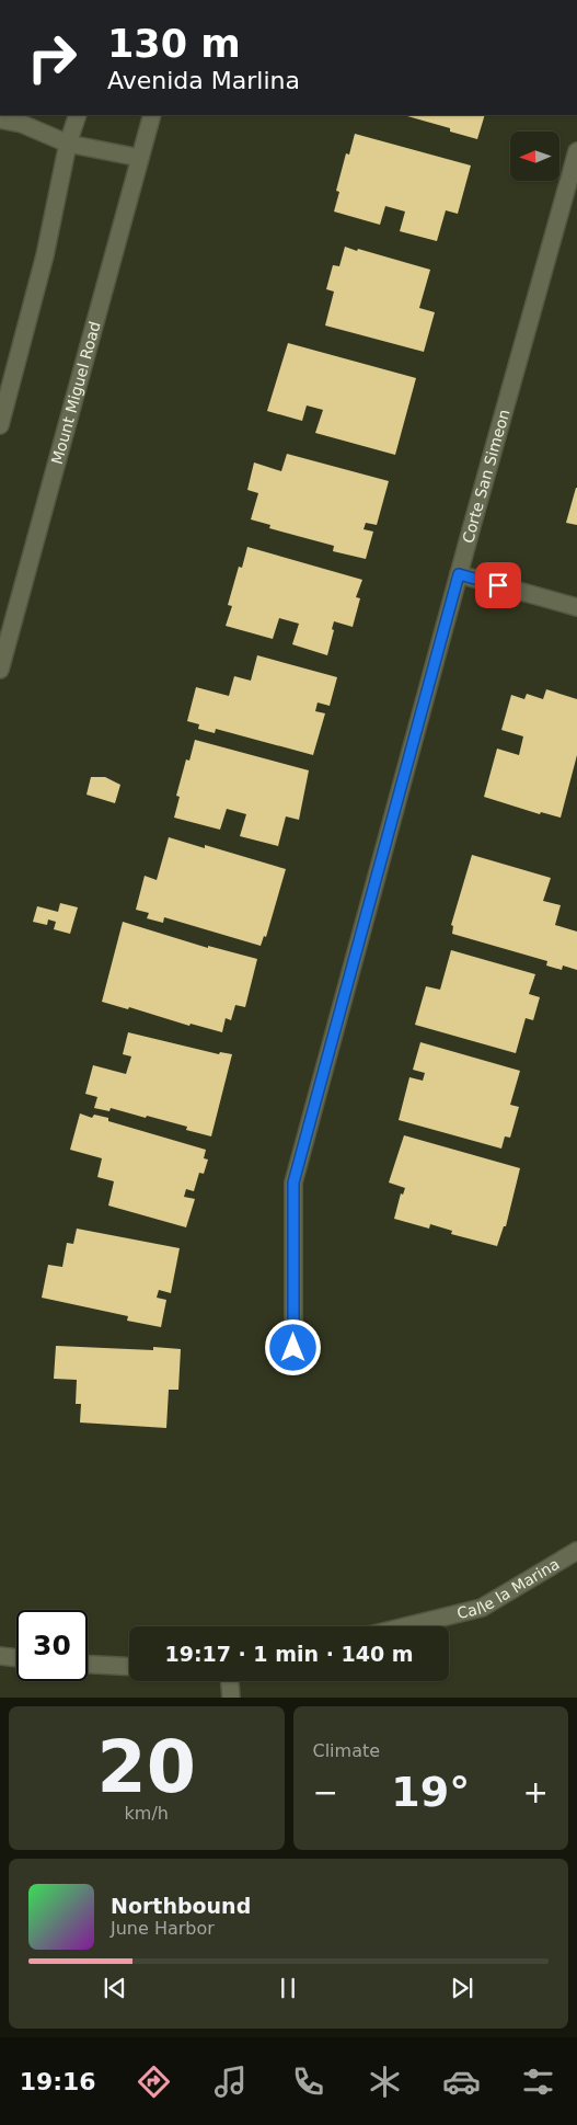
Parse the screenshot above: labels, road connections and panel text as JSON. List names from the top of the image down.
{
  "streets": {
    "street": ["Mount Miguel Road", "Corte San Simeon", "Calle la Marina"]
  },
  "north": "left",
  "page": {
    "turn": ["130 m", "Avenida Marlina"],
    "limit": "30",
    "trip": "19:17 · 1 min · 140 m",
    "tile": [
      ["20", "km/h"],
      "Climate"
    ],
    "heat": ["−", "19°", "+"],
    "song": ["Northbound", "June Harbor"],
    "tabs": "19:16"
  }
}
